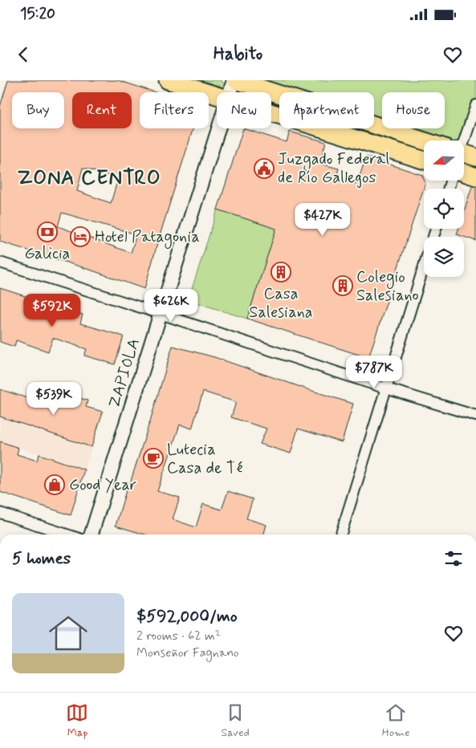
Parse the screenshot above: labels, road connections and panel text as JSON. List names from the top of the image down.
{
  "streets": {
    "street": ["ZAPIOLA"]
  },
  "districts": ["ZONA CENTRO"],
  "places": {
    "public building": ["Juzgado Federal de Río Gallegos"],
    "bank": ["Galicia"],
    "hotel": ["Hotel Patagonia"],
    "building": ["Casa Salesiana", "Colegio Salesiano"],
    "cafe": ["Lutecia Casa de Té"],
    "shop": ["Good Year"]
  },
  "north": "left",
  "page": {
    "status": "15:20",
    "header": "Habito",
    "chip": [
      "Buy",
      "Rent",
      "Filters",
      "New",
      "Apartment",
      "House"
    ],
    "price": [
      "$427K",
      "$626K",
      "$592K",
      "$787K",
      "$539K"
    ],
    "heading": "5 homes",
    "list": [
      {
        "name": "$592,000/mo",
        "note": "2 rooms · 62 m² · Monseñor Fagnano"
      }
    ],
    "tabs": ["Map", "Saved", "Home"]
  }
}
